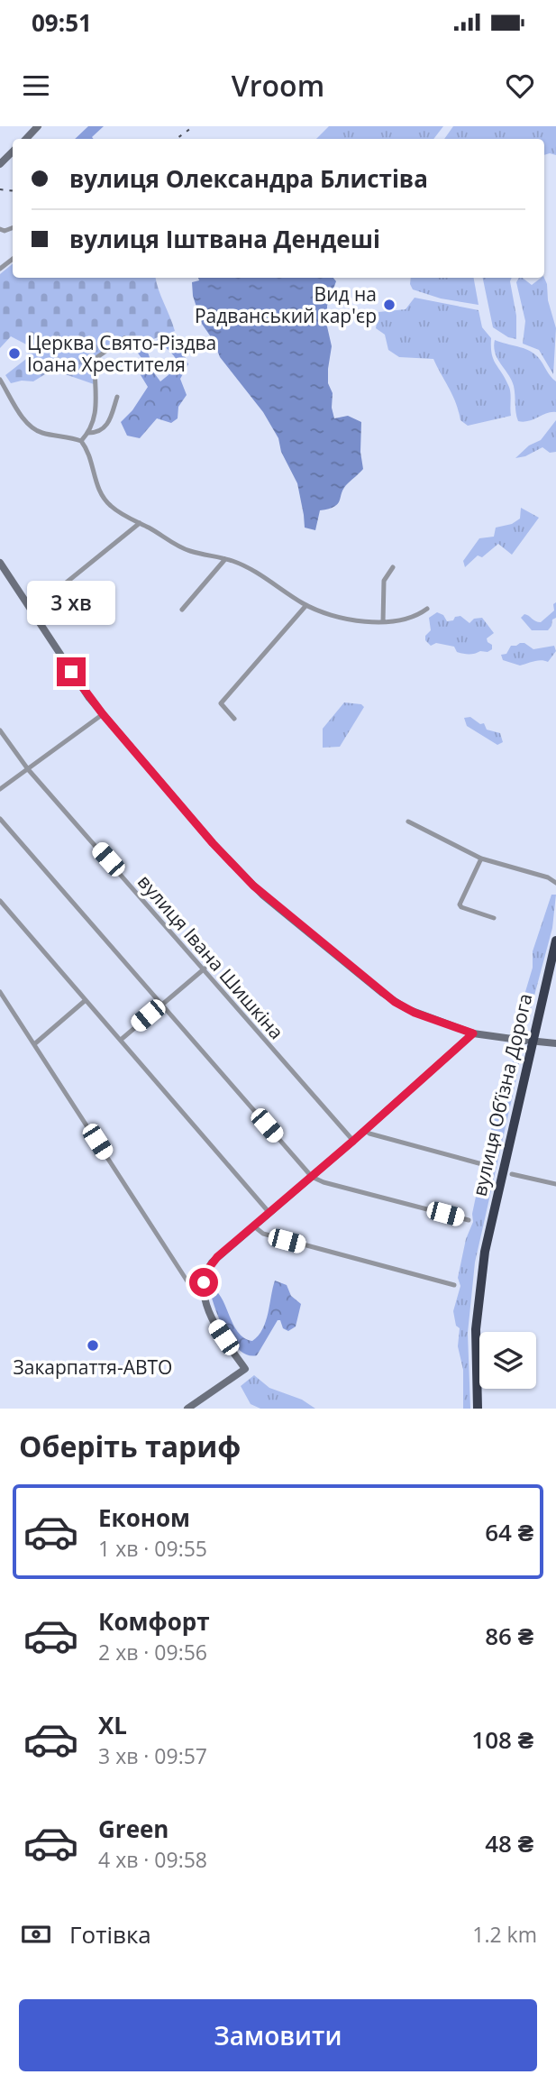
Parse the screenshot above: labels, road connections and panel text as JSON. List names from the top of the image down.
{
  "streets": {
    "highway": ["вулиця Обʼїзна Дорога"],
    "street": ["вулиця Івана Шишкіна"]
  },
  "places": ["Вид на Радванський кар'єр", "Церква Свято-Різдва Іоана Хрестителя", "Закарпаття-АВТО"],
  "page": {
    "status": "09:51",
    "header": "Vroom",
    "banner": ["вулиця Олександра Блистіва", "вулиця Іштвана Дендеші"],
    "bubble": "3 хв",
    "heading": "Оберіть тариф",
    "list": [
      {
        "name": "Економ",
        "note": "1 хв · 09:55",
        "value": "64 ₴"
      },
      {
        "name": "Комфорт",
        "note": "2 хв · 09:56",
        "value": "86 ₴"
      },
      {
        "name": "XL",
        "note": "3 хв · 09:57",
        "value": "108 ₴"
      },
      {
        "name": "Green",
        "note": "4 хв · 09:58",
        "value": "48 ₴"
      }
    ],
    "pay": ["Готівка", "1.2 km"],
    "buttons": "Замовити"
  }
}
